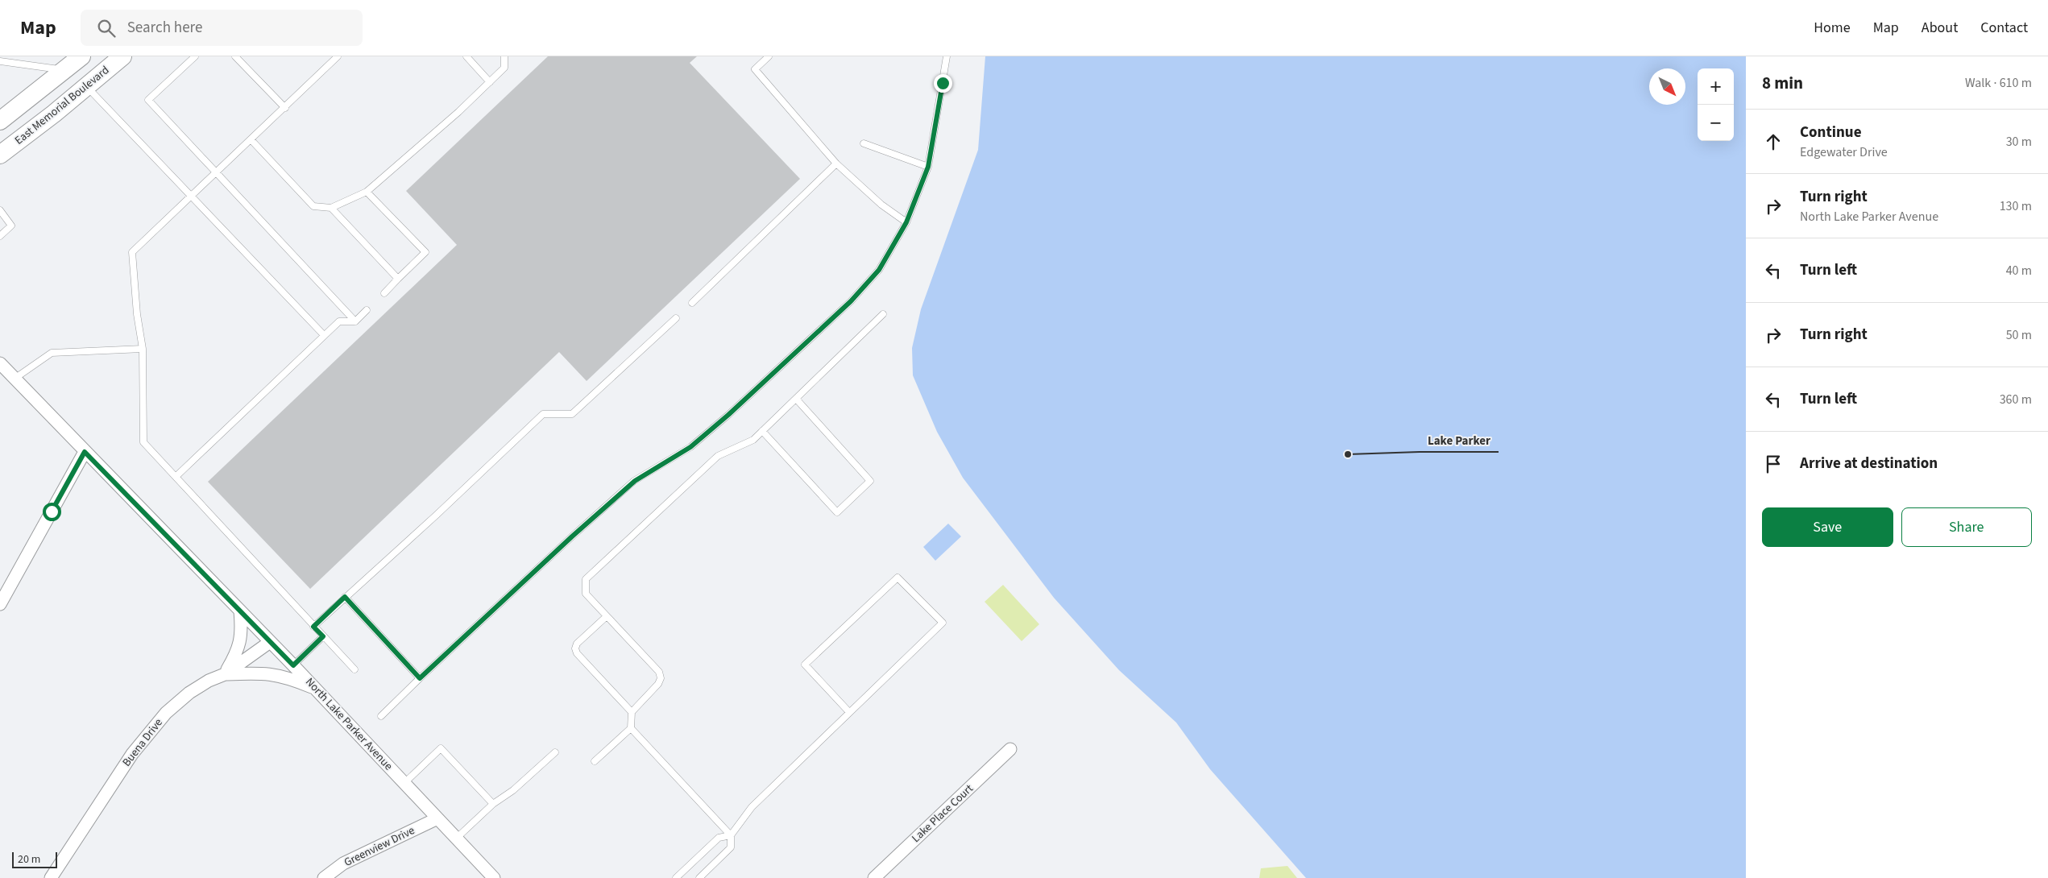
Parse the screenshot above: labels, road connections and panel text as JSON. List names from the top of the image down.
{
  "streets": {
    "main road": ["East Memorial Boulevard"],
    "street": [
      "North Lake Parker Avenue",
      "Buena Drive",
      "Lake Place Court",
      "Greenview Drive"
    ]
  },
  "crossings": [
    ["North Lake Parker Avenue", "Buena Drive"],
    ["North Lake Parker Avenue", "Greenview Drive"]
  ],
  "places": ["Lake Parker"],
  "scale_bar": "20 m",
  "north": "bottom right",
  "page": {
    "header": "Map",
    "search": "Search here",
    "nav": [
      "Home",
      "Map",
      "About",
      "Contact"
    ],
    "heading": ["8 min", "Walk · 610 m"],
    "map_buttons": ["+", "−"],
    "list": [
      ["Continue", "Edgewater Drive", "30 m"],
      ["Turn right", "North Lake Parker Avenue", "130 m"],
      ["Turn left", "40 m"],
      ["Turn right", "50 m"],
      ["Turn left", "360 m"],
      "Arrive at destination"
    ],
    "buttons": ["Save", "Share"],
    "scale": "20 m"
  }
}
